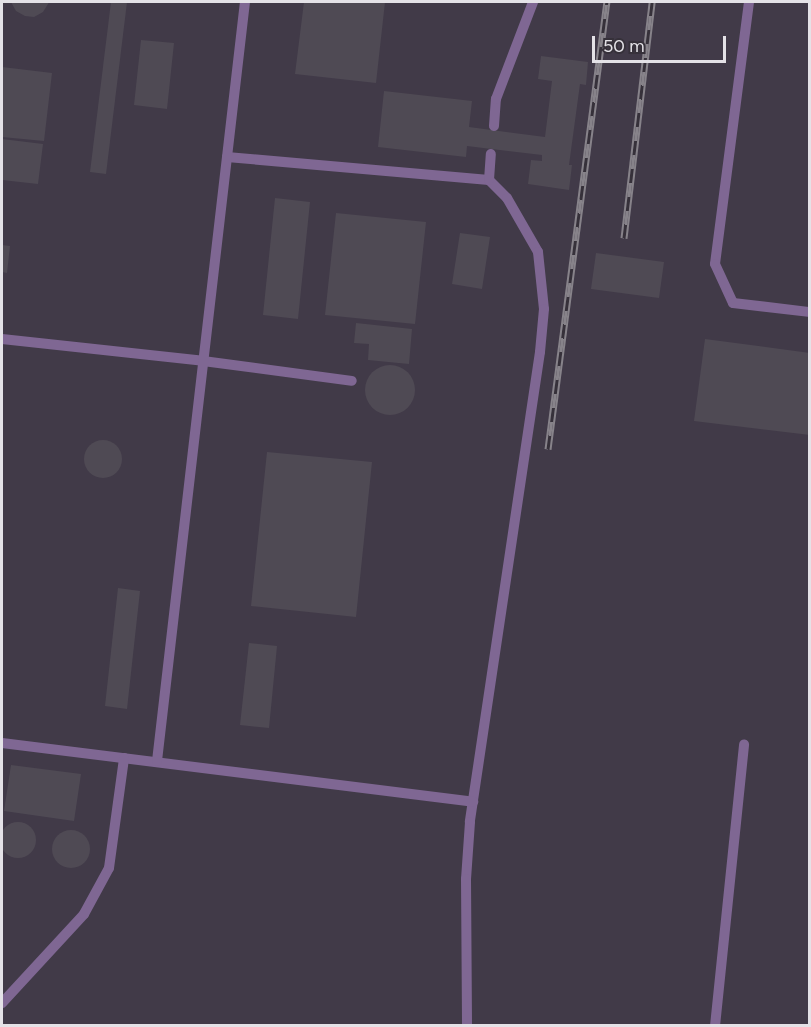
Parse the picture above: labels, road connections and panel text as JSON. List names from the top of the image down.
{
  "scale_bar": "50 m"
}
